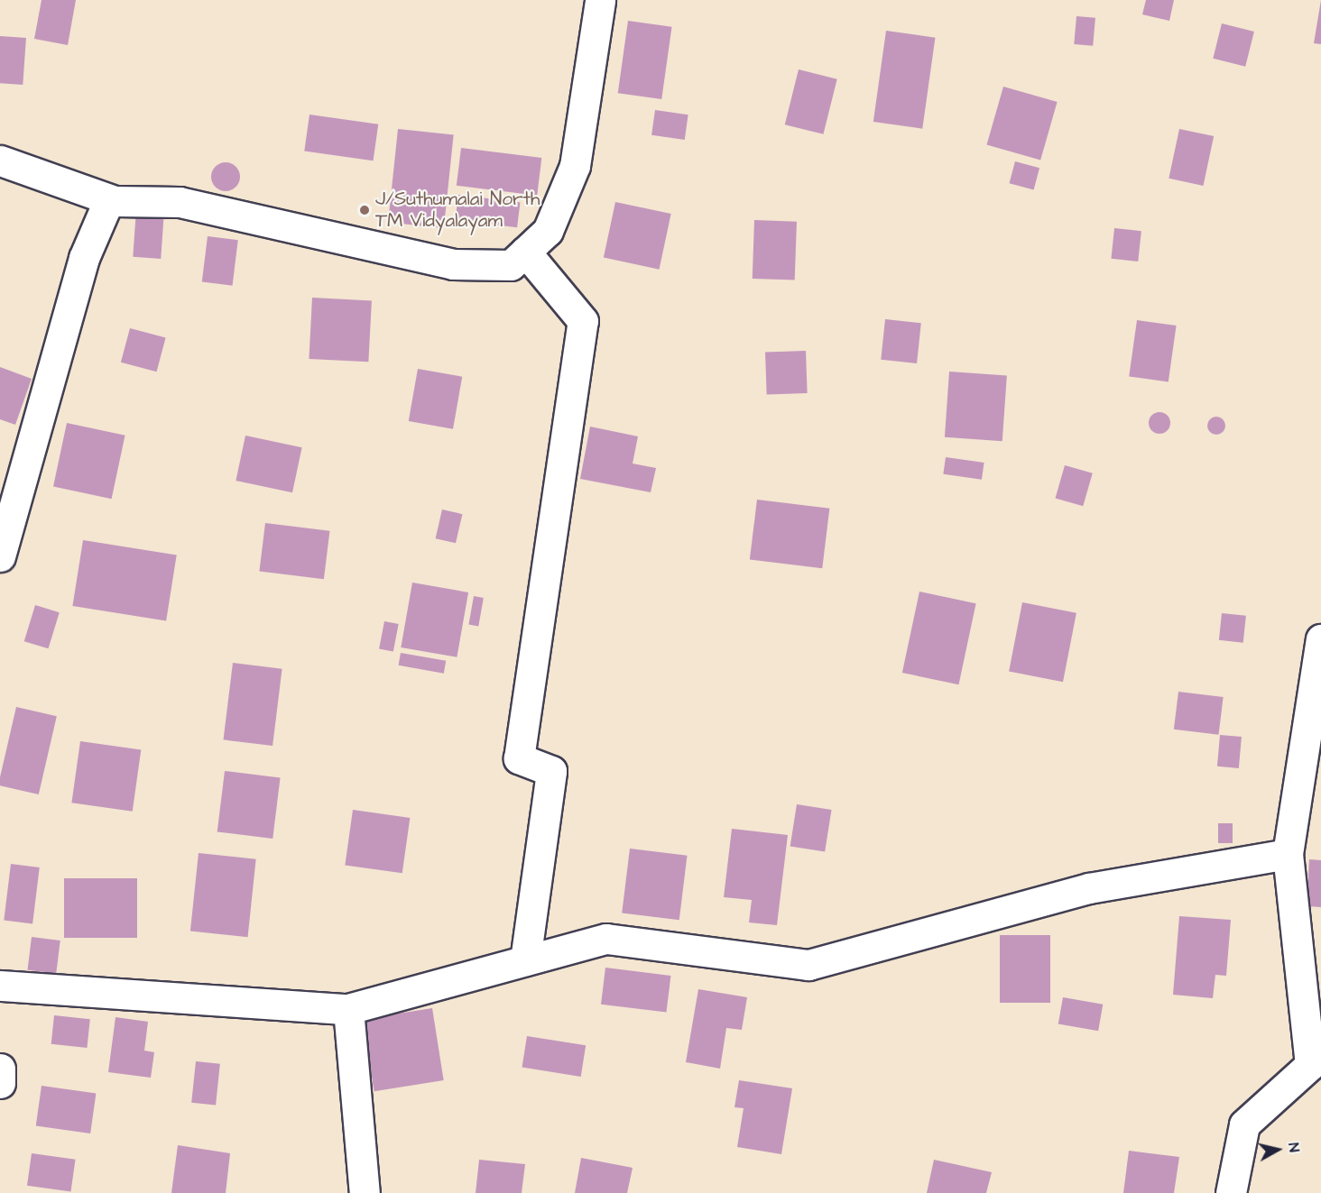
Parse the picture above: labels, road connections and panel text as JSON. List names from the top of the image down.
{
  "places": ["J/Suthumalai North TM Vidyalayam"],
  "north": "right"
}
